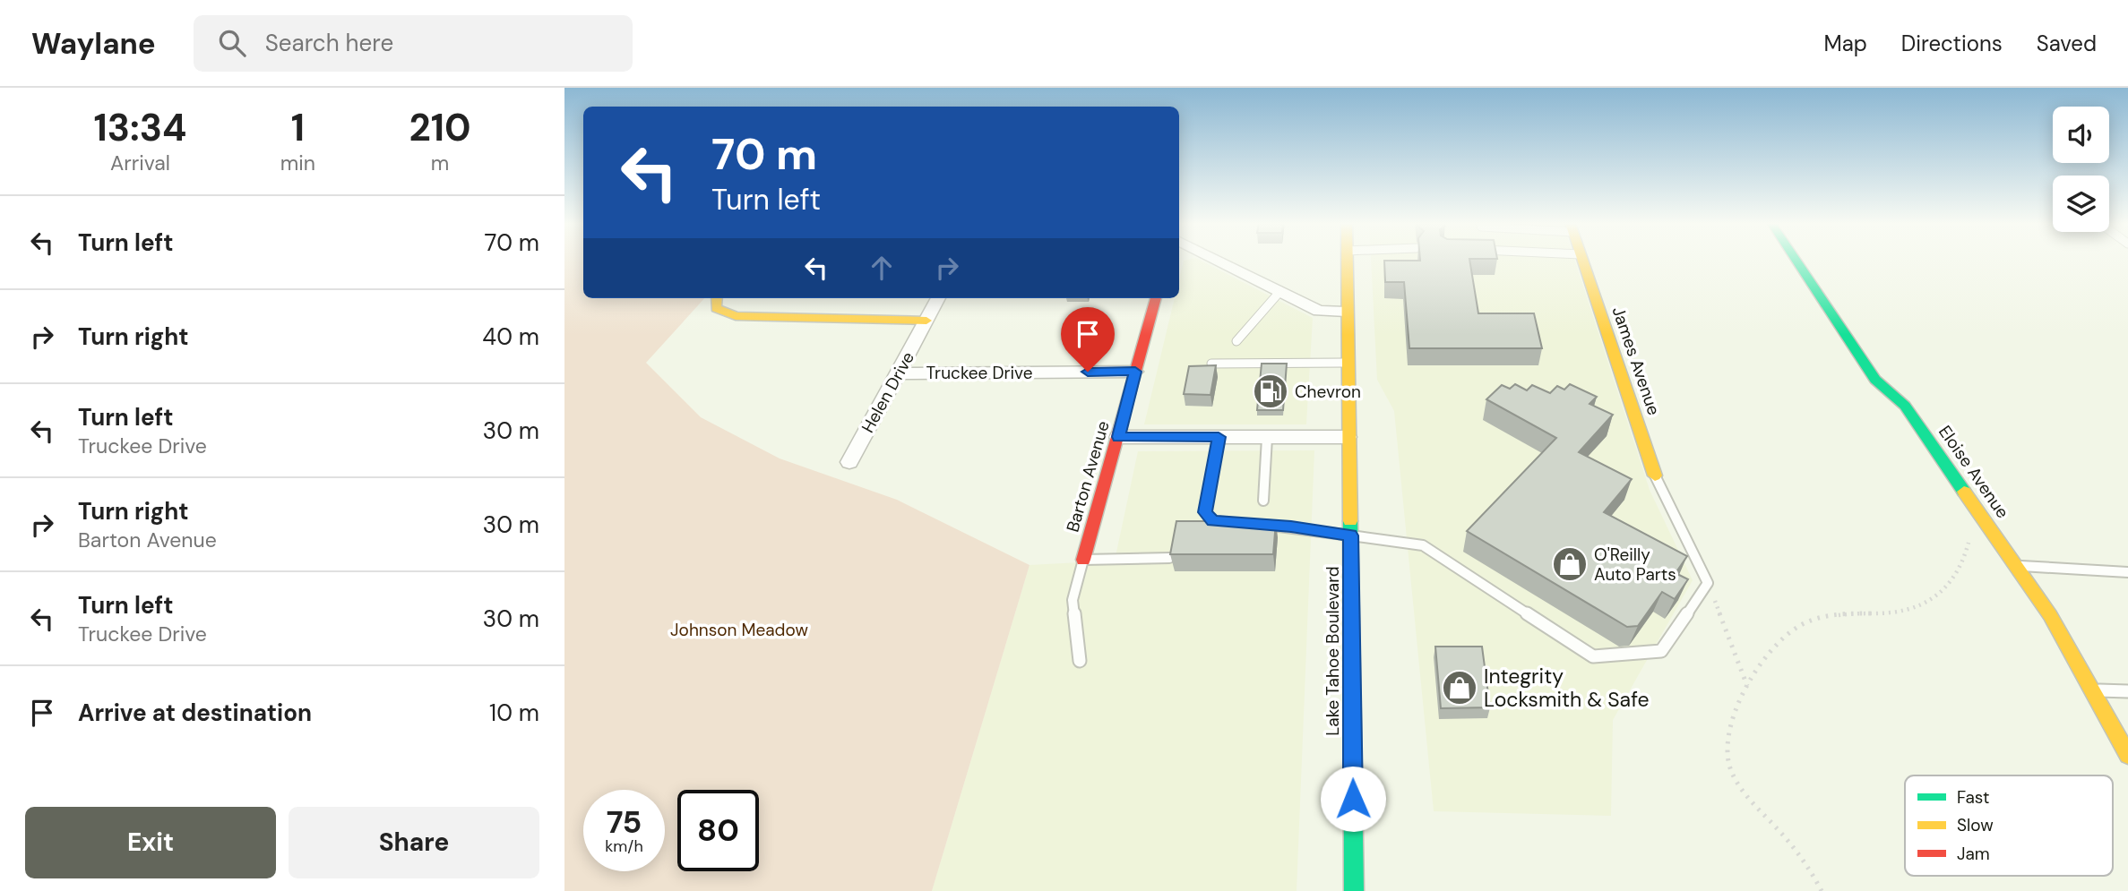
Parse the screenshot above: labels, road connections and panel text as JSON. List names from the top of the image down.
{
  "streets": {
    "main road": [
      "James Avenue",
      "Eloise Avenue",
      "Barton Avenue",
      "Lake Tahoe Boulevard"
    ],
    "street": ["Truckee Drive", "Helen Drive"]
  },
  "crossings": [
    ["Truckee Drive", "Helen Drive"],
    ["Truckee Drive", "Barton Avenue"]
  ],
  "parks": ["Johnson Meadow"],
  "places": {
    "fuel station": ["Chevron"],
    "shop": ["O'Reilly Auto Parts", "Integrity Locksmith & Safe"]
  },
  "legend": ["Fast", "Slow", "Jam"],
  "page": {
    "header": "Waylane",
    "search": "Search here",
    "nav": ["Map", "Directions", "Saved"],
    "eta": [
      "13:34",
      "Arrival",
      "1",
      "min",
      "210",
      "m"
    ],
    "turn": ["70 m", "Turn left"],
    "list": [
      {
        "name": "Turn left",
        "value": "70 m"
      },
      {
        "name": "Turn right",
        "value": "40 m"
      },
      {
        "name": "Turn left",
        "note": "Truckee Drive",
        "value": "30 m"
      },
      {
        "name": "Turn right",
        "note": "Barton Avenue",
        "value": "30 m"
      },
      {
        "name": "Turn left",
        "note": "Truckee Drive",
        "value": "30 m"
      },
      {
        "name": "Arrive at destination",
        "value": "10 m"
      }
    ],
    "speed": "75 km/h",
    "limit": "80",
    "buttons": ["Exit", "Share"]
  }
}
